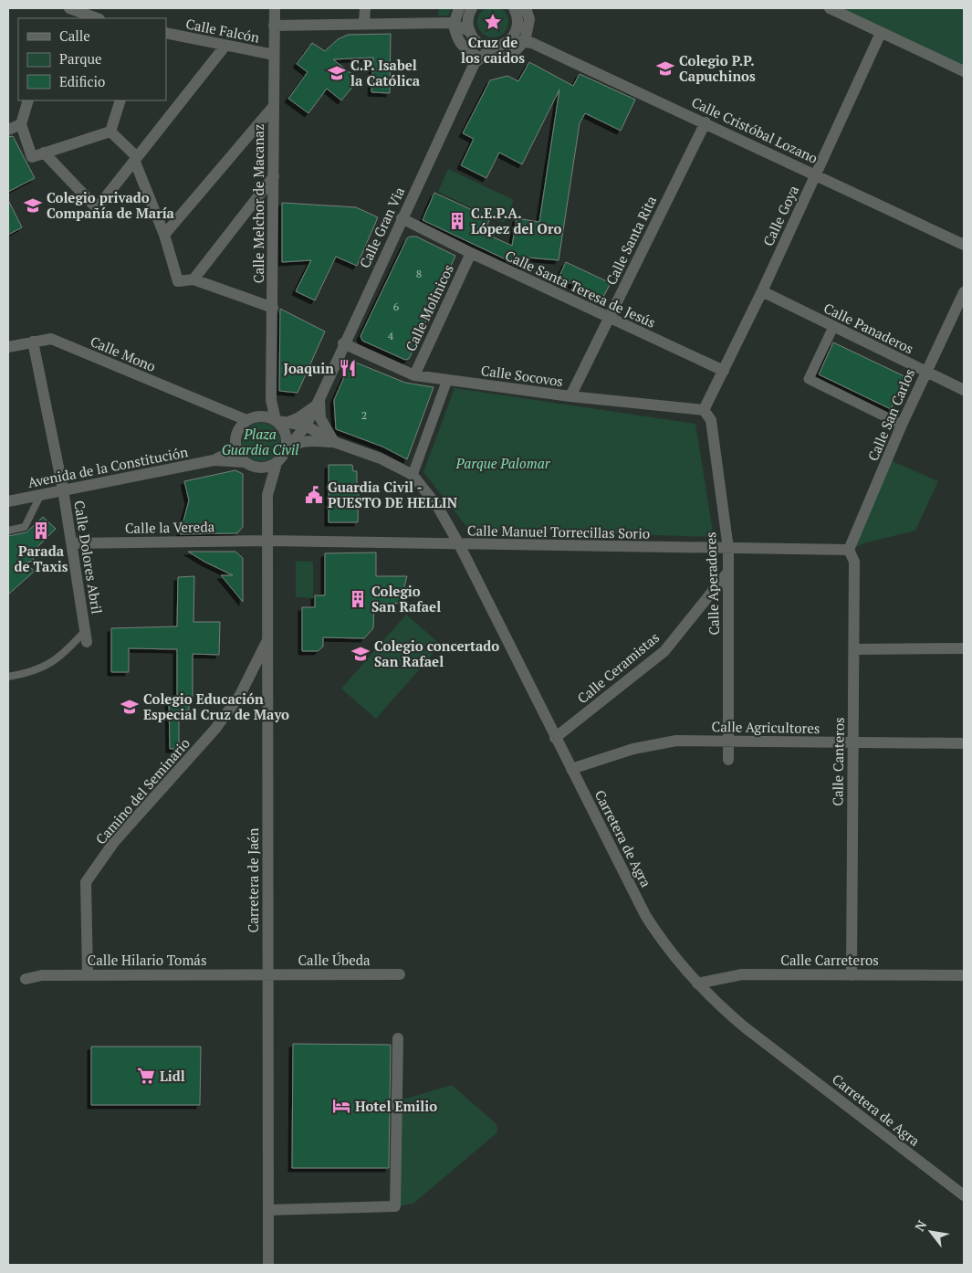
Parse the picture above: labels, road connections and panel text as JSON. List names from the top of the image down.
{
  "streets": {
    "street": [
      "Calle Falcón",
      "Calle Cristóbal Lozano",
      "Calle Melchor de Macanaz",
      "Calle Goya",
      "Calle Gran Via",
      "Calle Santa Rita",
      "Calle Santa Teresa de Jesús",
      "Calle Molinicos",
      "Calle Panaderos",
      "Calle Mono",
      "Calle Socovos",
      "Calle San Carlos",
      "Avenida de la Constitución",
      "Calle la Vereda",
      "Calle Manuel Torrecillas Sorio",
      "Calle Dolores Abril",
      "Calle Aperadores",
      "Calle Ceramistas",
      "Calle Agricultores",
      "Calle Canteros",
      "Camino del Seminario",
      "Carretera de Agra",
      "Carretera de Jaén",
      "Calle Hilario Tomás",
      "Calle Úbeda",
      "Calle Carreteros"
    ]
  },
  "crossings": [
    ["Calle Falcón", "Calle Melchor de Macanaz"],
    ["Calle Cristóbal Lozano", "Calle Goya"],
    ["Calle Cristóbal Lozano", "Calle Santa Rita"],
    ["Calle Melchor de Macanaz", "Calle Gran Via"],
    ["Calle Melchor de Macanaz", "Calle Mono"],
    ["Calle Melchor de Macanaz", "Avenida de la Constitución"],
    ["Calle Melchor de Macanaz", "Carretera de Agra"],
    ["Calle Melchor de Macanaz", "Carretera de Jaén"],
    ["Calle Goya", "Calle Santa Teresa de Jesús"],
    ["Calle Goya", "Calle Panaderos"],
    ["Calle Goya", "Calle Socovos"],
    ["Calle Goya", "Calle Aperadores"],
    ["Calle Gran Via", "Calle Santa Teresa de Jesús"],
    ["Calle Gran Via", "Calle Mono"],
    ["Calle Gran Via", "Calle Socovos"],
    ["Calle Gran Via", "Avenida de la Constitución"],
    ["Calle Gran Via", "Carretera de Agra"],
    ["Calle Gran Via", "Carretera de Jaén"],
    ["Calle Santa Rita", "Calle Santa Teresa de Jesús"],
    ["Calle Santa Rita", "Calle Socovos"],
    ["Calle Santa Teresa de Jesús", "Calle Molinicos"],
    ["Calle Molinicos", "Calle Socovos"],
    ["Calle Panaderos", "Calle San Carlos"],
    ["Calle Mono", "Avenida de la Constitución"],
    ["Calle Mono", "Calle Dolores Abril"],
    ["Calle Mono", "Carretera de Agra"],
    ["Calle Mono", "Carretera de Jaén"],
    ["Calle Socovos", "Calle Aperadores"],
    ["Calle San Carlos", "Calle Manuel Torrecillas Sorio"],
    ["Calle San Carlos", "Calle Canteros"],
    ["Avenida de la Constitución", "Calle Dolores Abril"],
    ["Avenida de la Constitución", "Carretera de Agra"],
    ["Avenida de la Constitución", "Carretera de Jaén"],
    ["Calle la Vereda", "Calle Manuel Torrecillas Sorio"],
    ["Calle la Vereda", "Calle Dolores Abril"],
    ["Calle la Vereda", "Carretera de Jaén"],
    ["Calle Manuel Torrecillas Sorio", "Calle Aperadores"],
    ["Calle Manuel Torrecillas Sorio", "Calle Canteros"],
    ["Calle Manuel Torrecillas Sorio", "Carretera de Agra"],
    ["Calle Manuel Torrecillas Sorio", "Carretera de Jaén"],
    ["Calle Aperadores", "Calle Ceramistas"],
    ["Calle Aperadores", "Calle Agricultores"],
    ["Calle Ceramistas", "Carretera de Agra"],
    ["Calle Agricultores", "Calle Canteros"],
    ["Calle Agricultores", "Carretera de Agra"],
    ["Calle Canteros", "Calle Carreteros"],
    ["Camino del Seminario", "Carretera de Jaén"],
    ["Camino del Seminario", "Calle Hilario Tomás"],
    ["Carretera de Agra", "Carretera de Jaén"],
    ["Carretera de Agra", "Calle Carreteros"],
    ["Carretera de Jaén", "Calle Hilario Tomás"],
    ["Carretera de Jaén", "Calle Úbeda"],
    ["Calle Hilario Tomás", "Calle Úbeda"]
  ],
  "parks": ["Plaza Guardia Civil", "Parque Palomar"],
  "places": {
    "place": ["Cruz de los caidos"],
    "school or university": [
      "Colegio P.P. Capuchinos",
      "C.P. Isabel la Católica",
      "Colegio privado Compañía de María",
      "Colegio concertado San Rafael",
      "Colegio Educación Especial Cruz de Mayo"
    ],
    "building": ["C.E.P.A. López del Oro", "Parada de Taxis", "Colegio San Rafael"],
    "restaurant": ["Joaquin"],
    "public building": ["Guardia Civil - PUESTO DE HELLIN"],
    "supermarket": ["Lidl"],
    "hotel": ["Hotel Emilio"]
  },
  "house_numbers": [
    "8",
    "6",
    "4",
    "2"
  ],
  "legend": ["Calle", "Parque", "Edificio"],
  "north": "top left"
}
